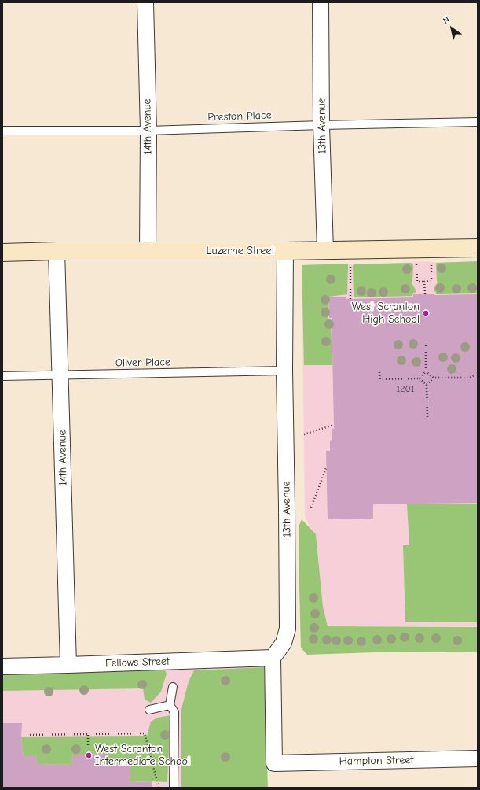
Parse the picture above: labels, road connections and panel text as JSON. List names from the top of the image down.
{
  "streets": {
    "street": [
      "13th Avenue",
      "14th Avenue",
      "Luzerne Street",
      "Fellows Street",
      "Hampton Street"
    ],
    "lane": ["Preston Place", "Oliver Place"]
  },
  "crossings": [
    ["Preston Place", "13th Avenue"],
    ["Preston Place", "14th Avenue"],
    ["13th Avenue", "Luzerne Street"],
    ["13th Avenue", "Oliver Place"],
    ["13th Avenue", "Fellows Street"],
    ["13th Avenue", "Hampton Street"],
    ["14th Avenue", "Luzerne Street"],
    ["14th Avenue", "Oliver Place"],
    ["14th Avenue", "Fellows Street"],
    ["Fellows Street", "Hampton Street"]
  ],
  "places": ["West Scranton High School", "West Scranton Intermediate School"],
  "house_numbers": ["1201"],
  "north": "top left"
}
